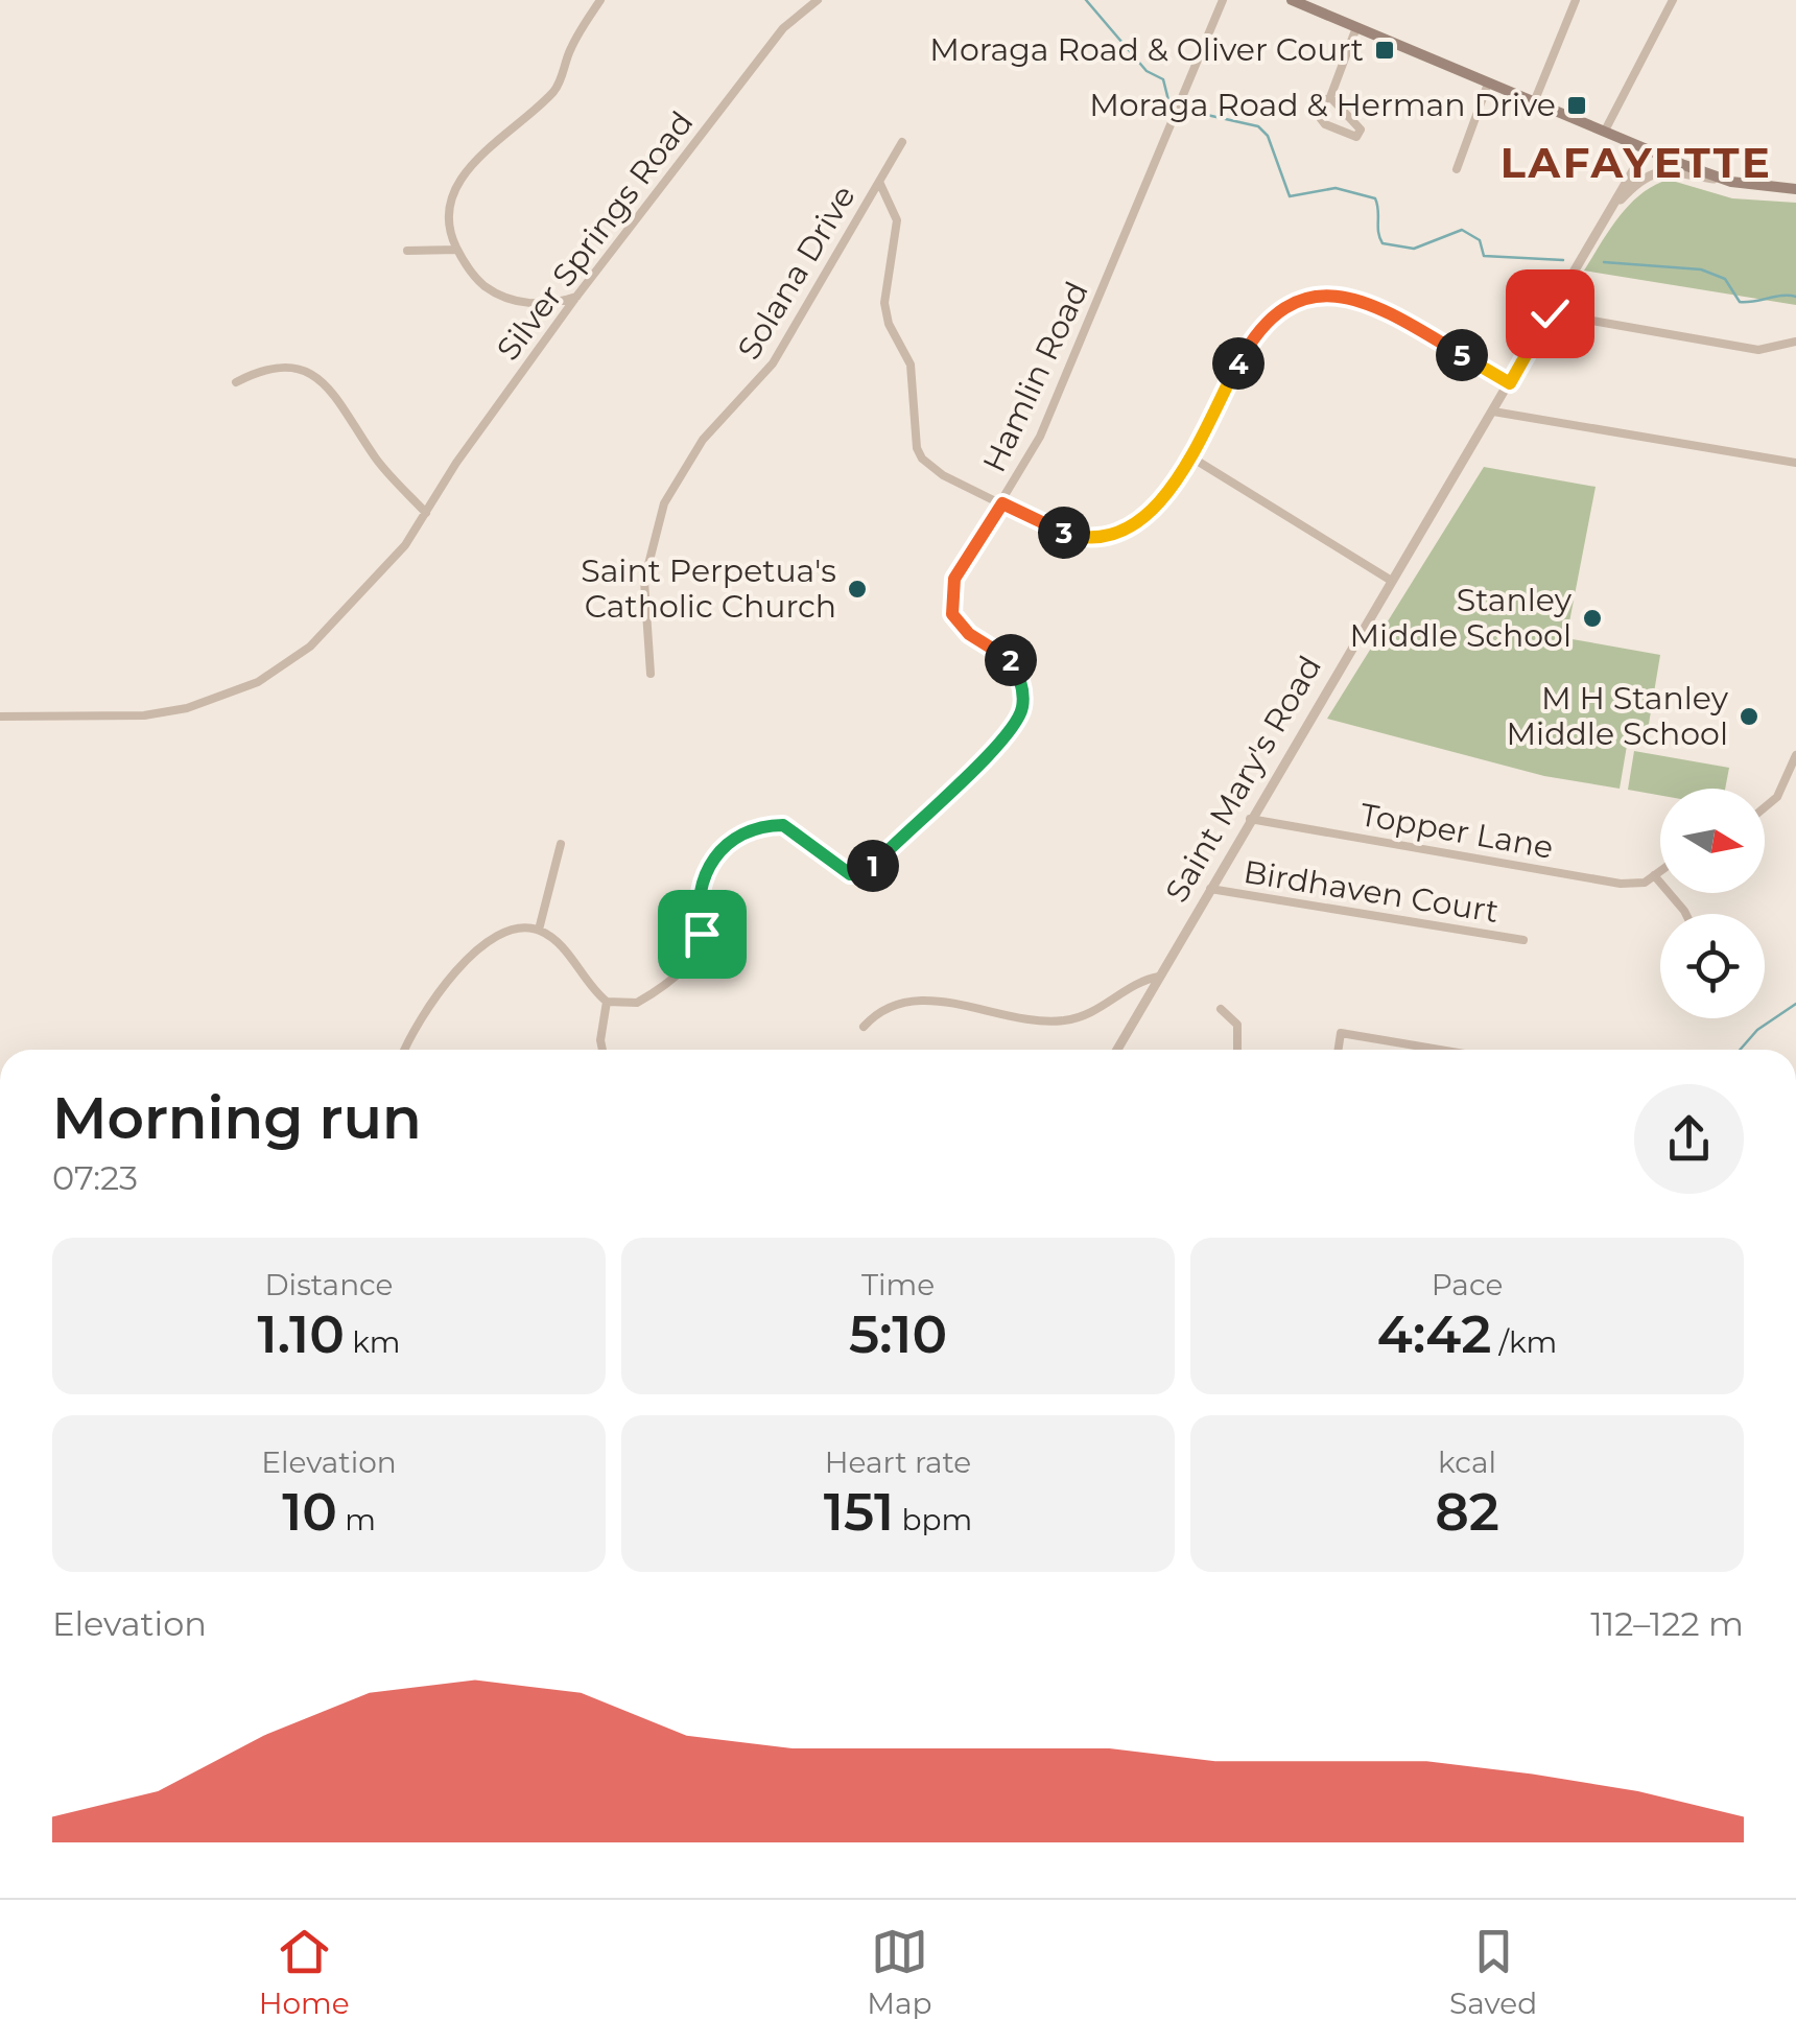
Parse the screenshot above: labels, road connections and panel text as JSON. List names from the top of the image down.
{
  "streets": {
    "street": [
      "Silver Springs Road",
      "Solana Drive",
      "Hamlin Road",
      "Saint Mary's Road",
      "Topper Lane",
      "Birdhaven Court"
    ]
  },
  "crossings": [
    ["Solana Drive", "Hamlin Road"],
    ["Solana Drive", "Saint Mary's Road"],
    ["Saint Mary's Road", "Topper Lane"],
    ["Saint Mary's Road", "Birdhaven Court"]
  ],
  "districts": ["LAFAYETTE"],
  "places": {
    "transit": ["Moraga Road & Oliver Court", "Moraga Road & Herman Drive"],
    "other": ["Saint Perpetua's Catholic Church", "Stanley Middle School", "M H Stanley Middle School"]
  },
  "north": "right",
  "page": {
    "pins": [
      "5",
      "4",
      "3",
      "2",
      "1"
    ],
    "heading": ["Morning run", "07:23"],
    "stats": [
      ["Distance", "1.10 km"],
      ["Time", "5:10"],
      ["Pace", "4:42 /km"],
      ["Elevation", "10 m"],
      ["Heart rate", "151 bpm"],
      ["kcal", "82"]
    ],
    "chart": ["Elevation", "112–122 m"],
    "tabs": ["Home", "Map", "Saved"]
  }
}
